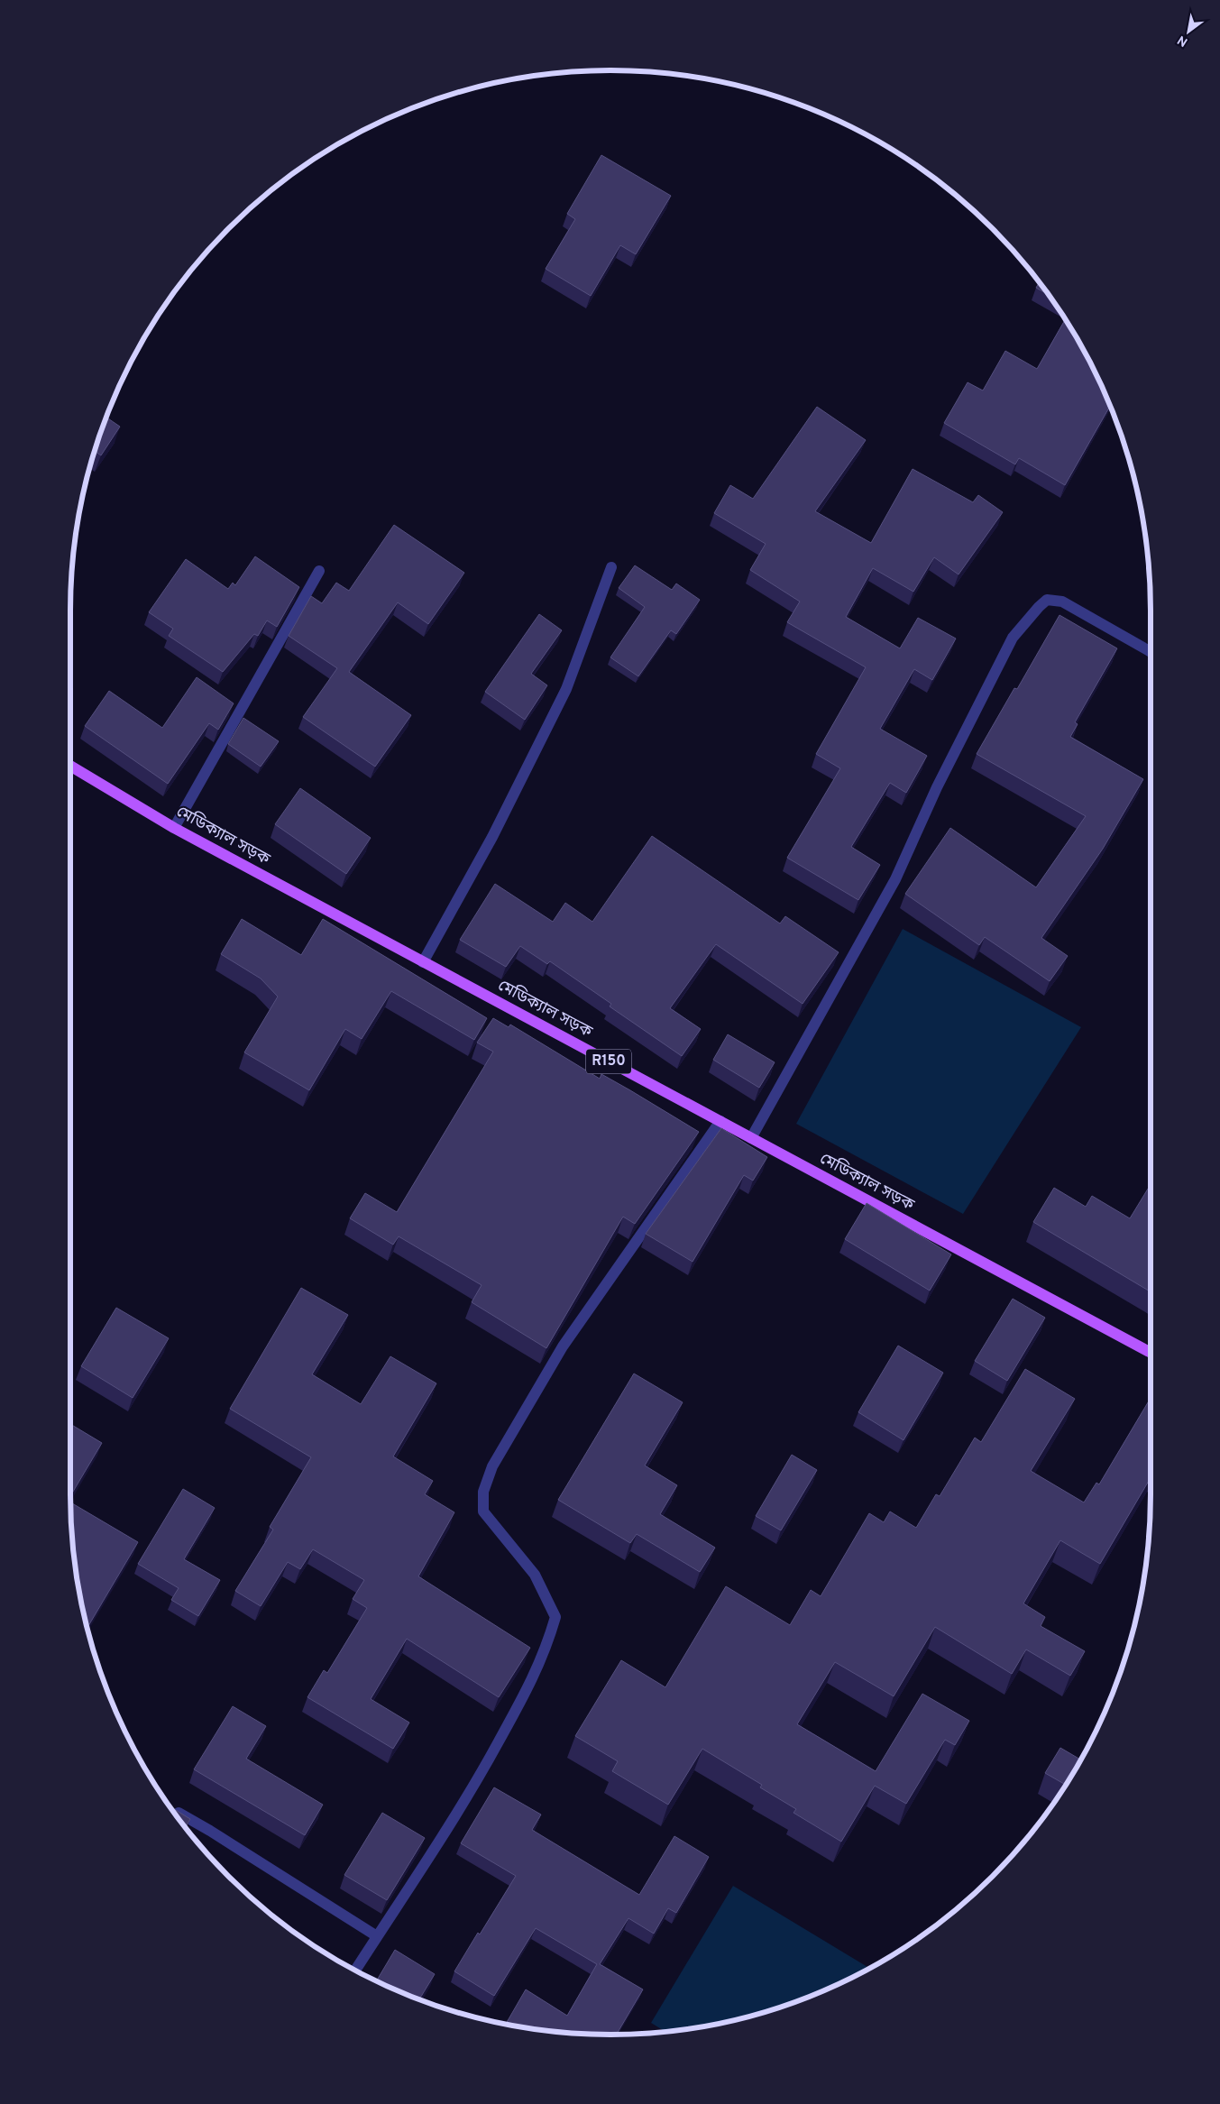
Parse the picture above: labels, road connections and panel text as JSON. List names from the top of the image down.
{
  "streets": {
    "main road": ["মেডিক্যাল সড়ক", "R150"]
  },
  "north": "bottom left"
}
